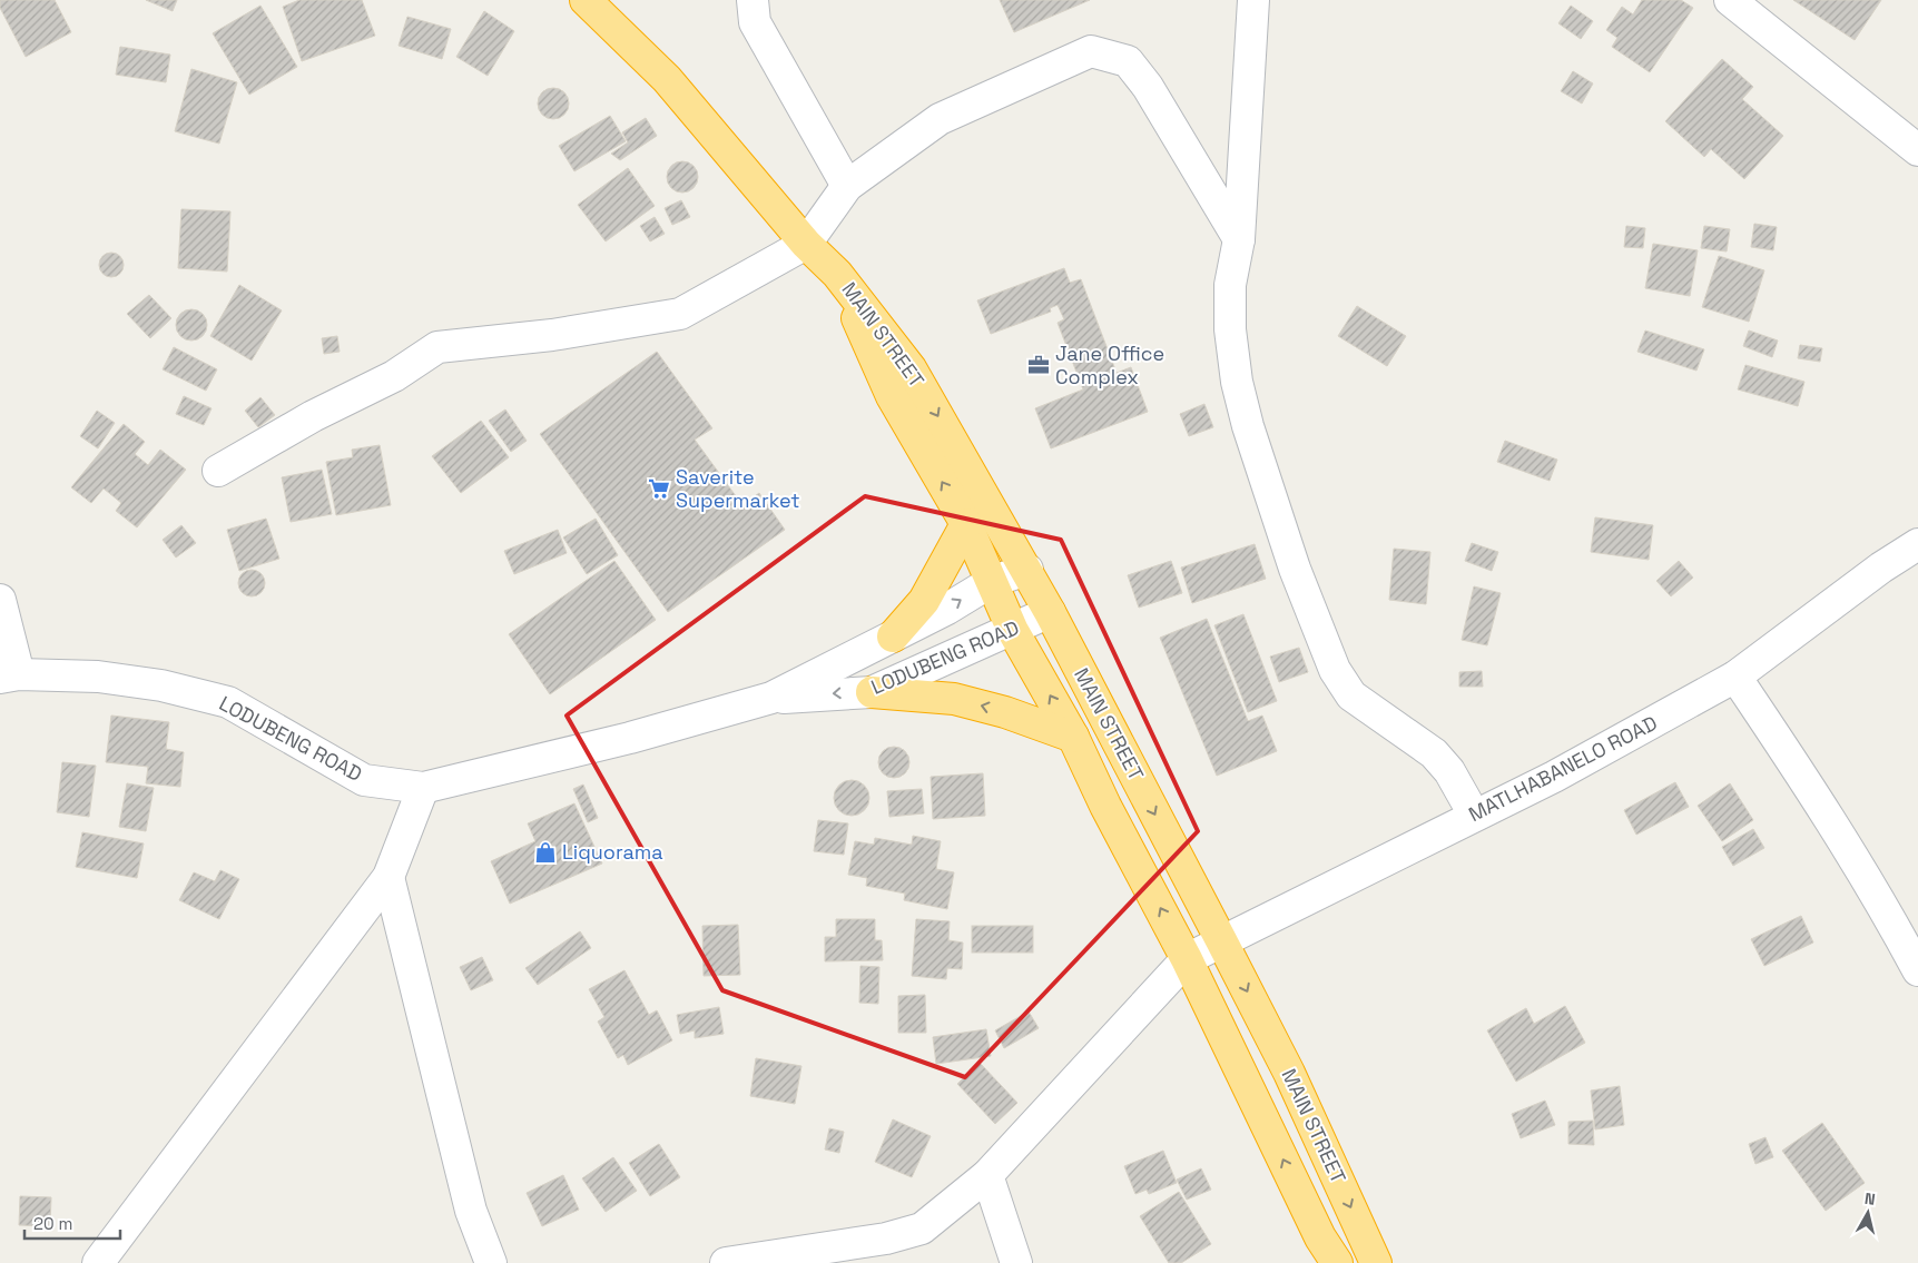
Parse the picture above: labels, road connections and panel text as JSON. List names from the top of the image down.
{
  "streets": {
    "highway": ["MAIN STREET"],
    "street": ["LODUBENG ROAD", "MATLHABANELO ROAD"]
  },
  "crossings": [
    ["MAIN STREET", "LODUBENG ROAD"],
    ["MAIN STREET", "MATLHABANELO ROAD"]
  ],
  "places": {
    "office": ["Jane Office Complex"],
    "supermarket": ["Saverite Supermarket"],
    "shop": ["Liquorama"]
  },
  "scale_bar": "20 m",
  "north": "top"
}
